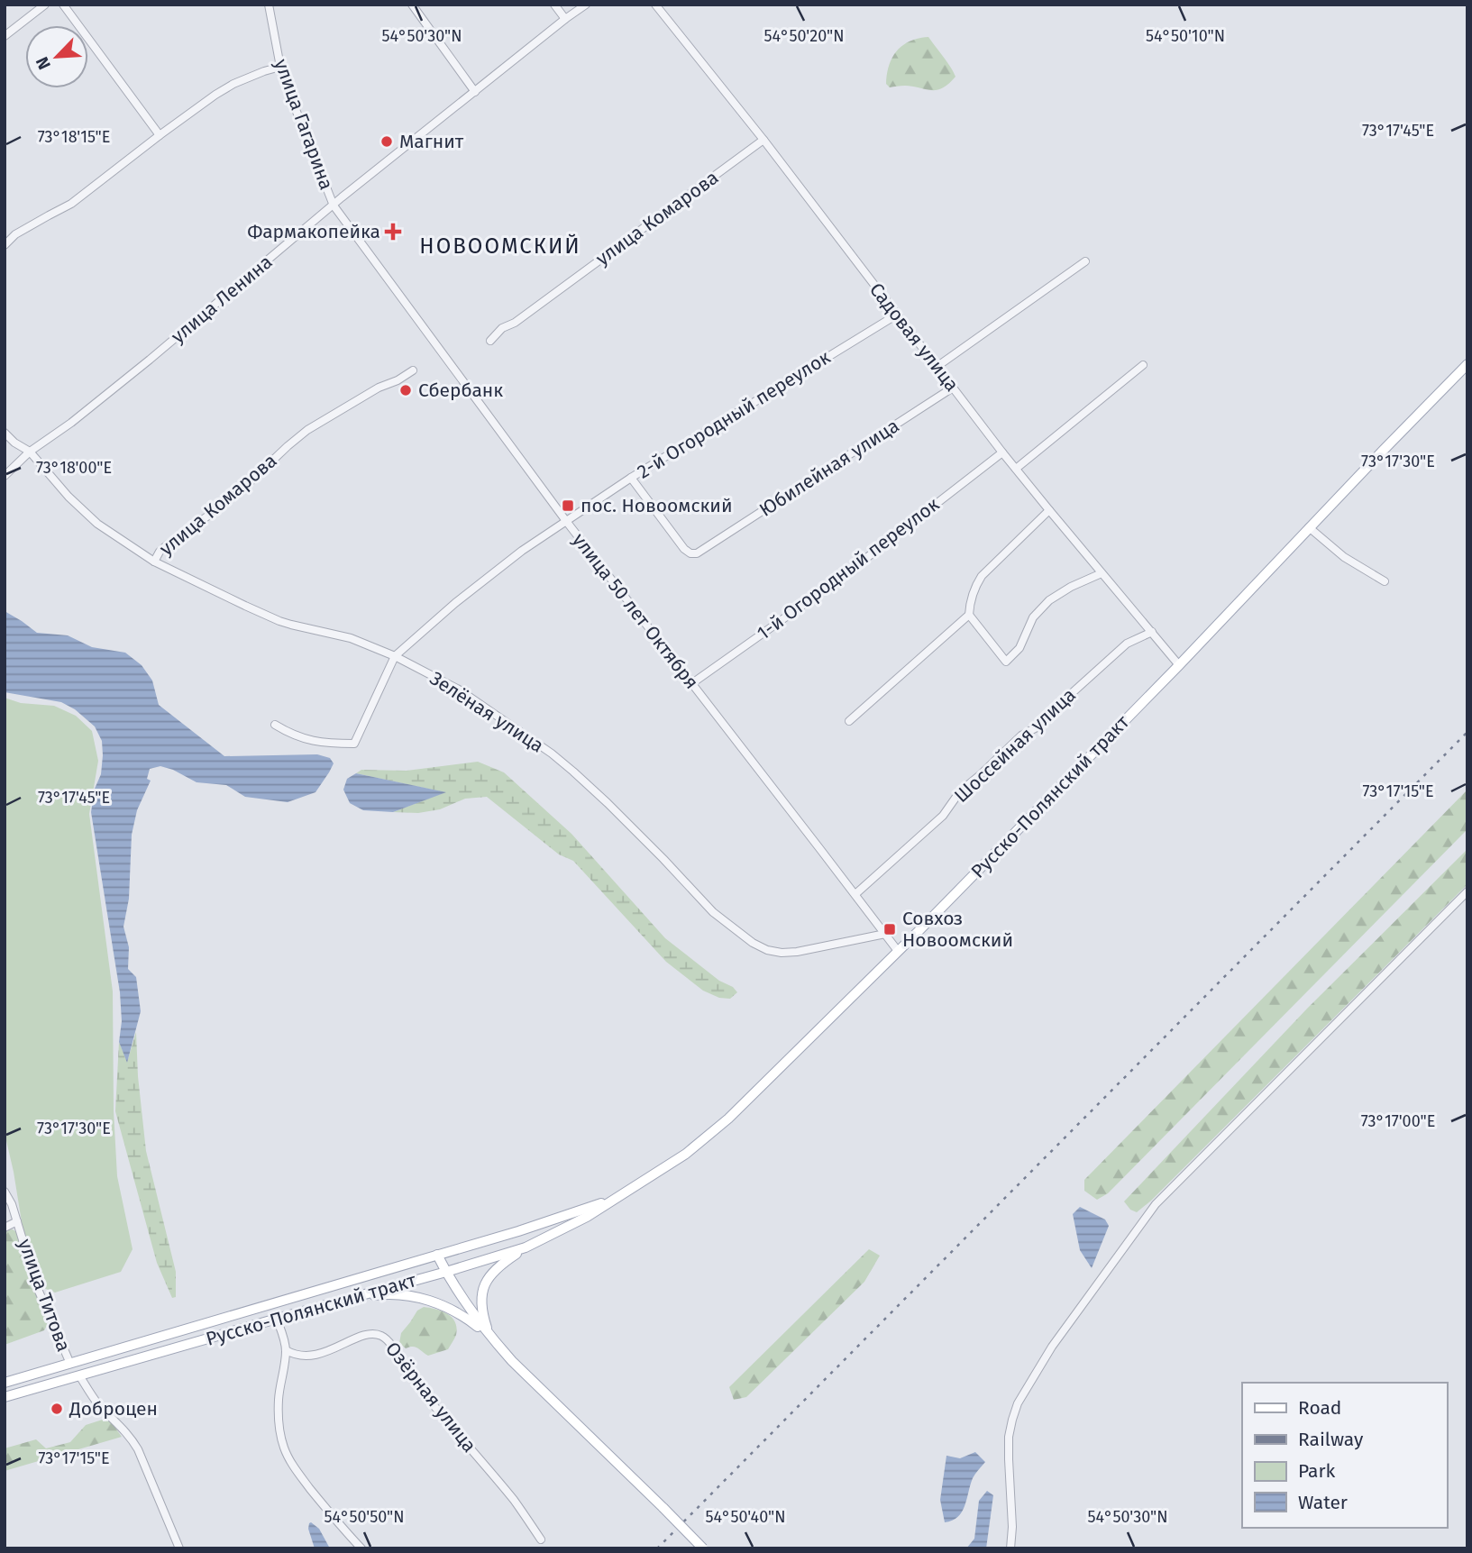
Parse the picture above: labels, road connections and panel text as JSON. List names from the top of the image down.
{
  "streets": {
    "main road": ["Русско-Полянский тракт"],
    "street": [
      "улица Гагарина",
      "улица Комарова",
      "улица Ленина",
      "Садовая улица",
      "2-й Огородный переулок",
      "Юбилейная улица",
      "1-й Огородный переулок",
      "улица 50 лет Октября",
      "Зелёная улица",
      "Шоссейная улица",
      "улица Титова",
      "Озёрная улица"
    ]
  },
  "crossings": [
    ["улица Гагарина", "улица Ленина"],
    ["улица Гагарина", "улица 50 лет Октября"],
    ["улица Комарова", "Садовая улица"],
    ["улица Комарова", "Зелёная улица"],
    ["улица Ленина", "улица 50 лет Октября"],
    ["улица Ленина", "Зелёная улица"],
    ["Садовая улица", "2-й Огородный переулок"],
    ["Садовая улица", "Юбилейная улица"],
    ["Садовая улица", "1-й Огородный переулок"],
    ["Садовая улица", "Шоссейная улица"],
    ["Садовая улица", "Русско-Полянский тракт"],
    ["2-й Огородный переулок", "Юбилейная улица"],
    ["2-й Огородный переулок", "улица 50 лет Октября"],
    ["2-й Огородный переулок", "Зелёная улица"],
    ["1-й Огородный переулок", "улица 50 лет Октября"],
    ["улица 50 лет Октября", "Зелёная улица"],
    ["улица 50 лет Октября", "Шоссейная улица"],
    ["улица 50 лет Октября", "Русско-Полянский тракт"],
    ["Русско-Полянский тракт", "улица Титова"]
  ],
  "districts": ["НОВООМСКИЙ"],
  "places": {
    "other": ["Магнит", "Сбербанк", "Доброцен"],
    "health": ["Фармакопейка"],
    "transit": ["пос. Новоомский", "Совхоз Новоомский"]
  },
  "legend": [
    "Road",
    "Railway",
    "Park",
    "Water"
  ],
  "north": "bottom left",
  "coordinates": [
    "54°50'30\"N",
    "54°50'20\"N",
    "54°50'10\"N",
    "73°17'45\"E",
    "73°18'15\"E",
    "73°17'30\"E",
    "73°18'00\"E",
    "73°17'15\"E",
    "73°17'00\"E",
    "54°50'50\"N",
    "54°50'40\"N"
  ]
}
